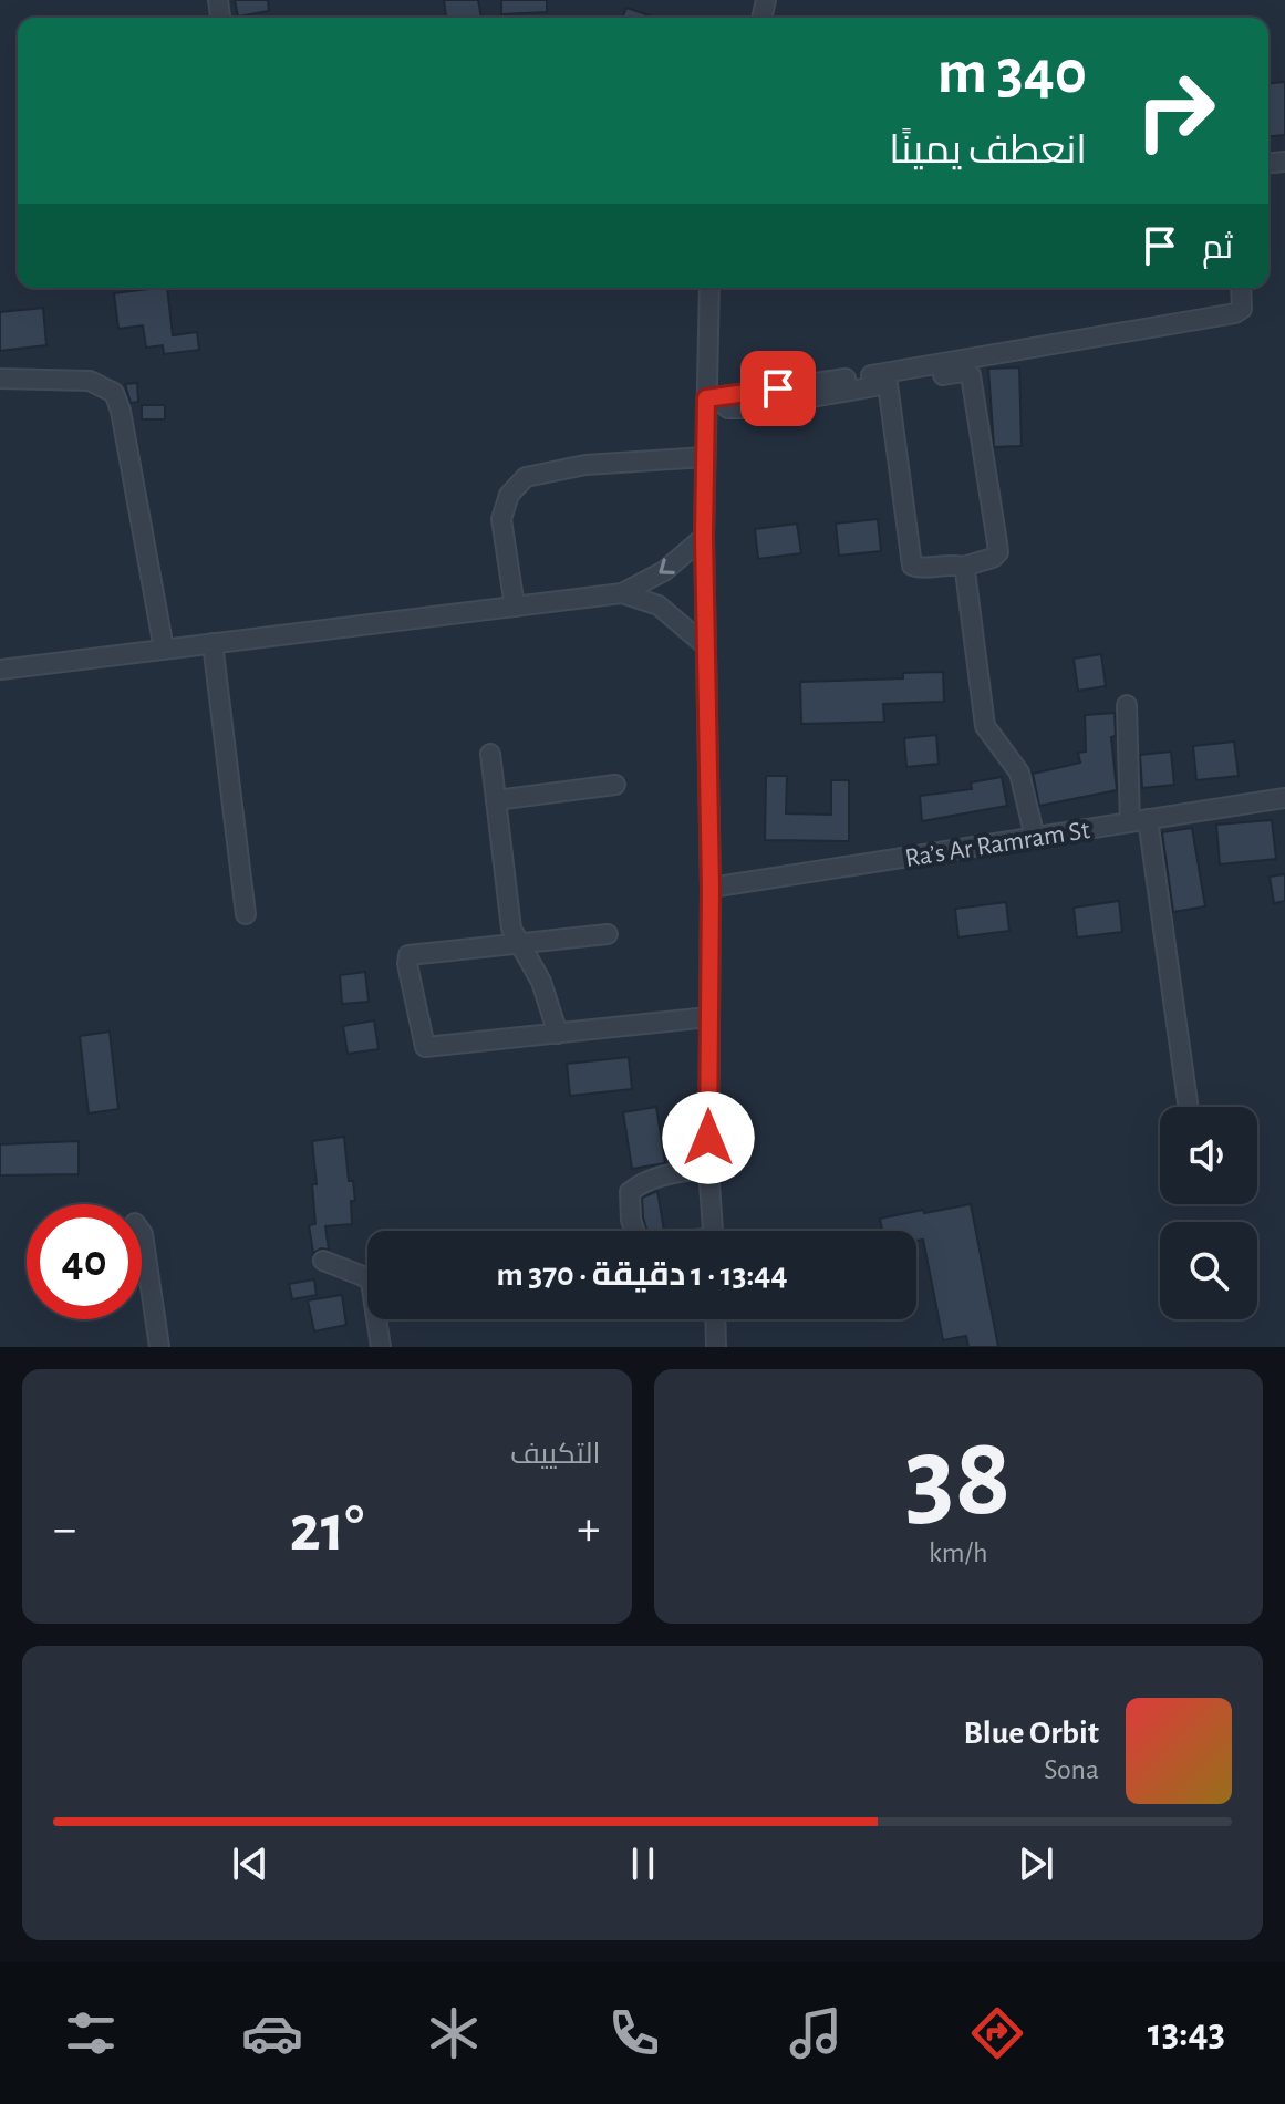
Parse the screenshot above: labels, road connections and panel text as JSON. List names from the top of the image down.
{
  "streets": {
    "street": ["Ra’s Ar Ramram St"]
  },
  "page": {
    "turn": ["340 m", "انعطف يمينًا"],
    "then": "ثم",
    "limit": "40",
    "trip": "13:44 · 1 دقيقة · 370 m",
    "tile": [
      ["38", "km/h"],
      "التكييف"
    ],
    "heat": ["−", "21°", "+"],
    "song": ["Blue Orbit", "Sona"],
    "tabs": "13:43"
  }
}
